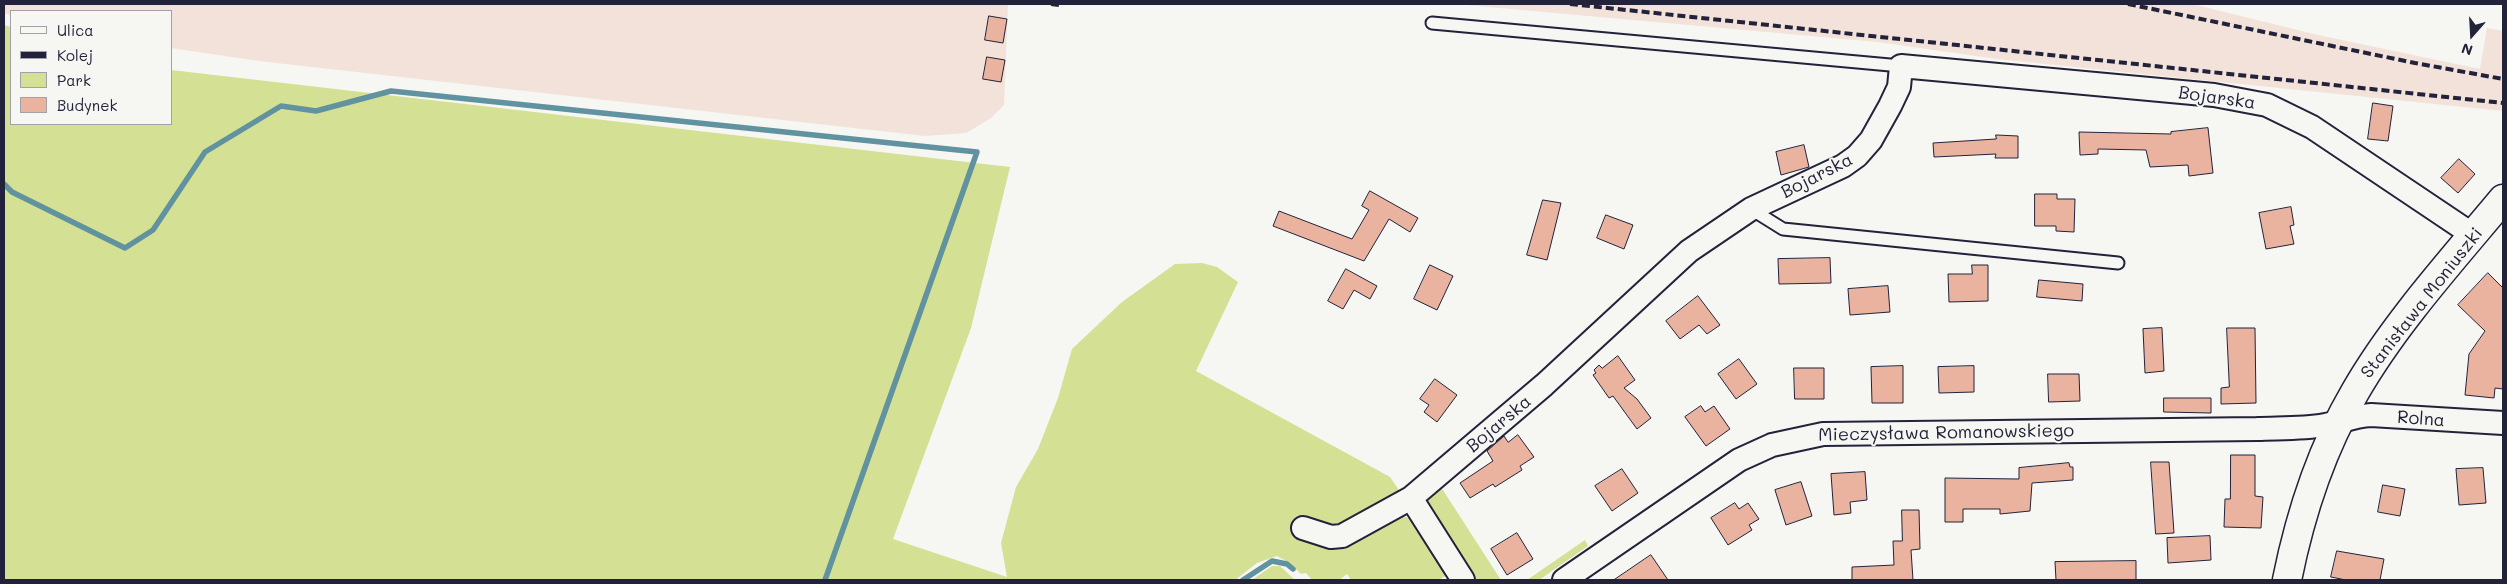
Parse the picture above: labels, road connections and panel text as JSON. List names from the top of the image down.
{
  "streets": {
    "street": [
      "Bojarska",
      "Stanisława Moniuszki",
      "Rolna",
      "Mieczysława Romanowskiego"
    ]
  },
  "crossings": [
    ["Bojarska", "Stanisława Moniuszki"],
    ["Stanisława Moniuszki", "Rolna"],
    ["Stanisława Moniuszki", "Mieczysława Romanowskiego"],
    ["Rolna", "Mieczysława Romanowskiego"]
  ],
  "legend": [
    "Ulica",
    "Kolej",
    "Park",
    "Budynek"
  ],
  "north": "bottom"
}
